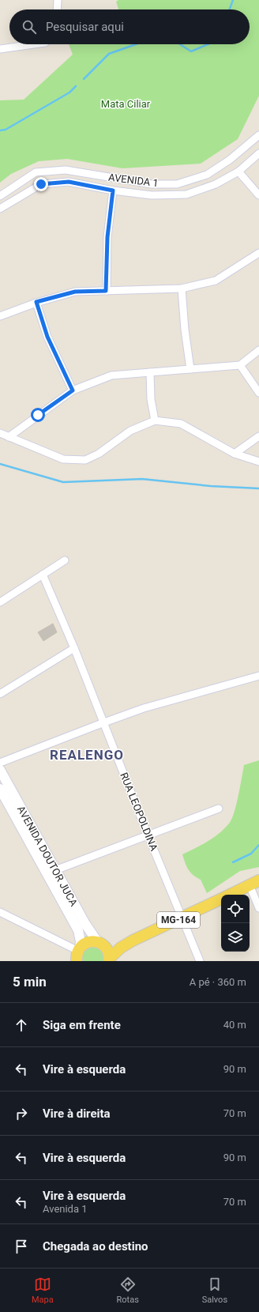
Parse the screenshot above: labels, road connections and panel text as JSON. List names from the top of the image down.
{
  "streets": {
    "main road": ["AVENIDA DOUTOR JUCA", "MG-164"],
    "street": ["AVENIDA 1", "RUA LEOPOLDINA"]
  },
  "crossings": [
    ["RUA LEOPOLDINA", "MG-164"],
    ["AVENIDA DOUTOR JUCA", "MG-164"]
  ],
  "districts": ["REALENGO"],
  "parks": ["Mata Ciliar"],
  "page": {
    "search": "Pesquisar aqui",
    "heading": ["5 min", "A pé · 360 m"],
    "list": [
      ["Siga em frente", "40 m"],
      ["Vire à esquerda", "90 m"],
      ["Vire à direita", "70 m"],
      ["Vire à esquerda", "90 m"],
      ["Vire à esquerda", "Avenida 1", "70 m"],
      "Chegada ao destino"
    ],
    "nav": ["Mapa", "Rotas", "Salvos"]
  }
}
